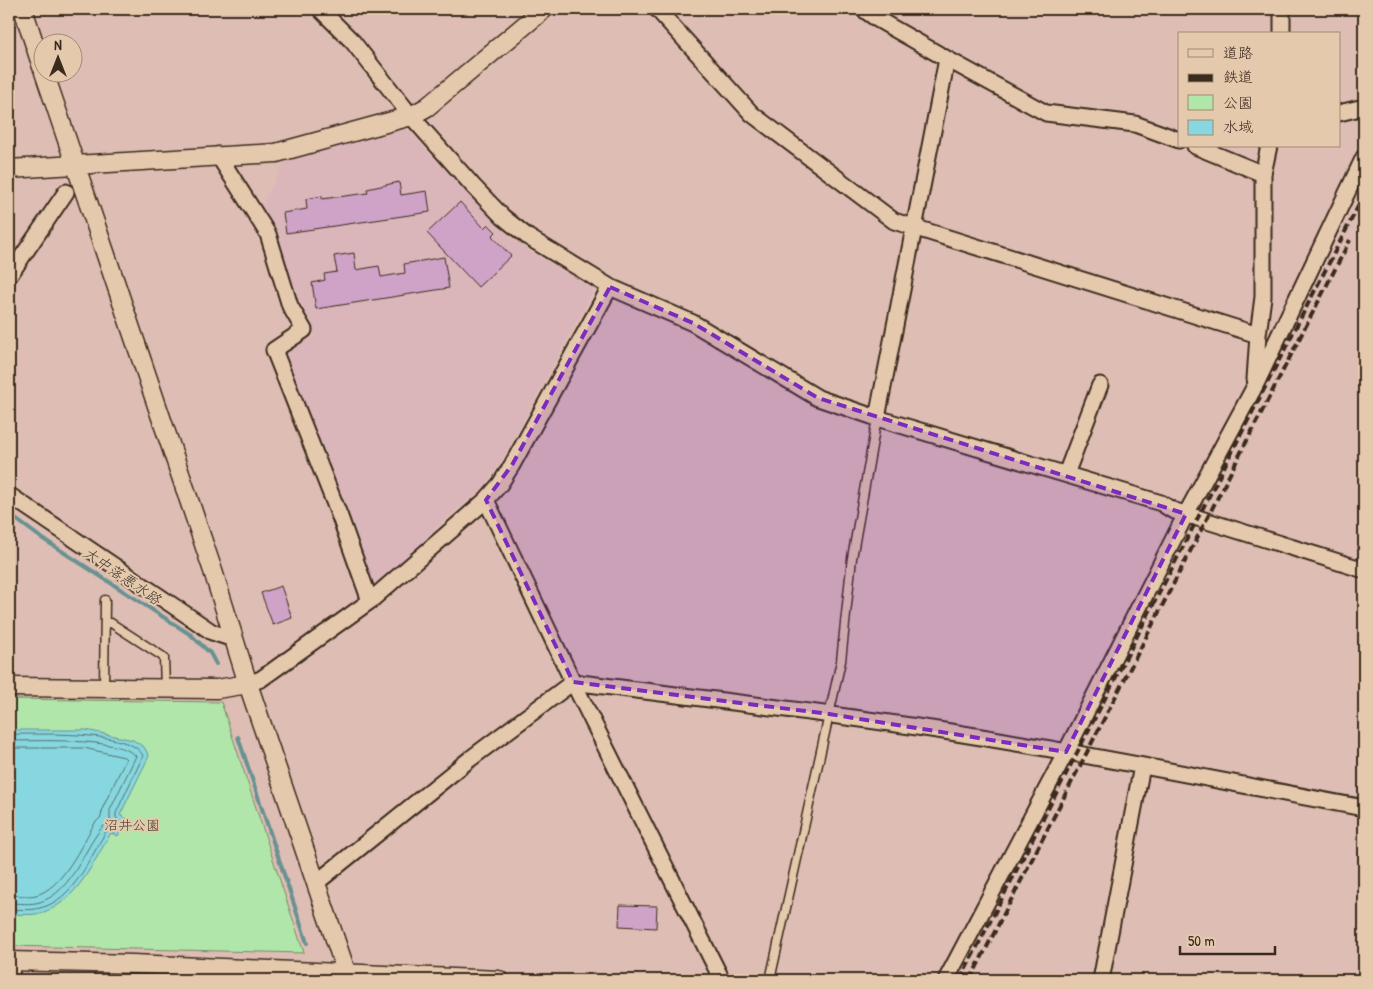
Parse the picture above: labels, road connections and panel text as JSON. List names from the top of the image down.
{
  "water": ["大中落悪水路"],
  "parks": ["沼井公園"],
  "legend": [
    "道路",
    "鉄道",
    "公園",
    "水域"
  ],
  "scale_bar": "50 m",
  "north": "top"
}
